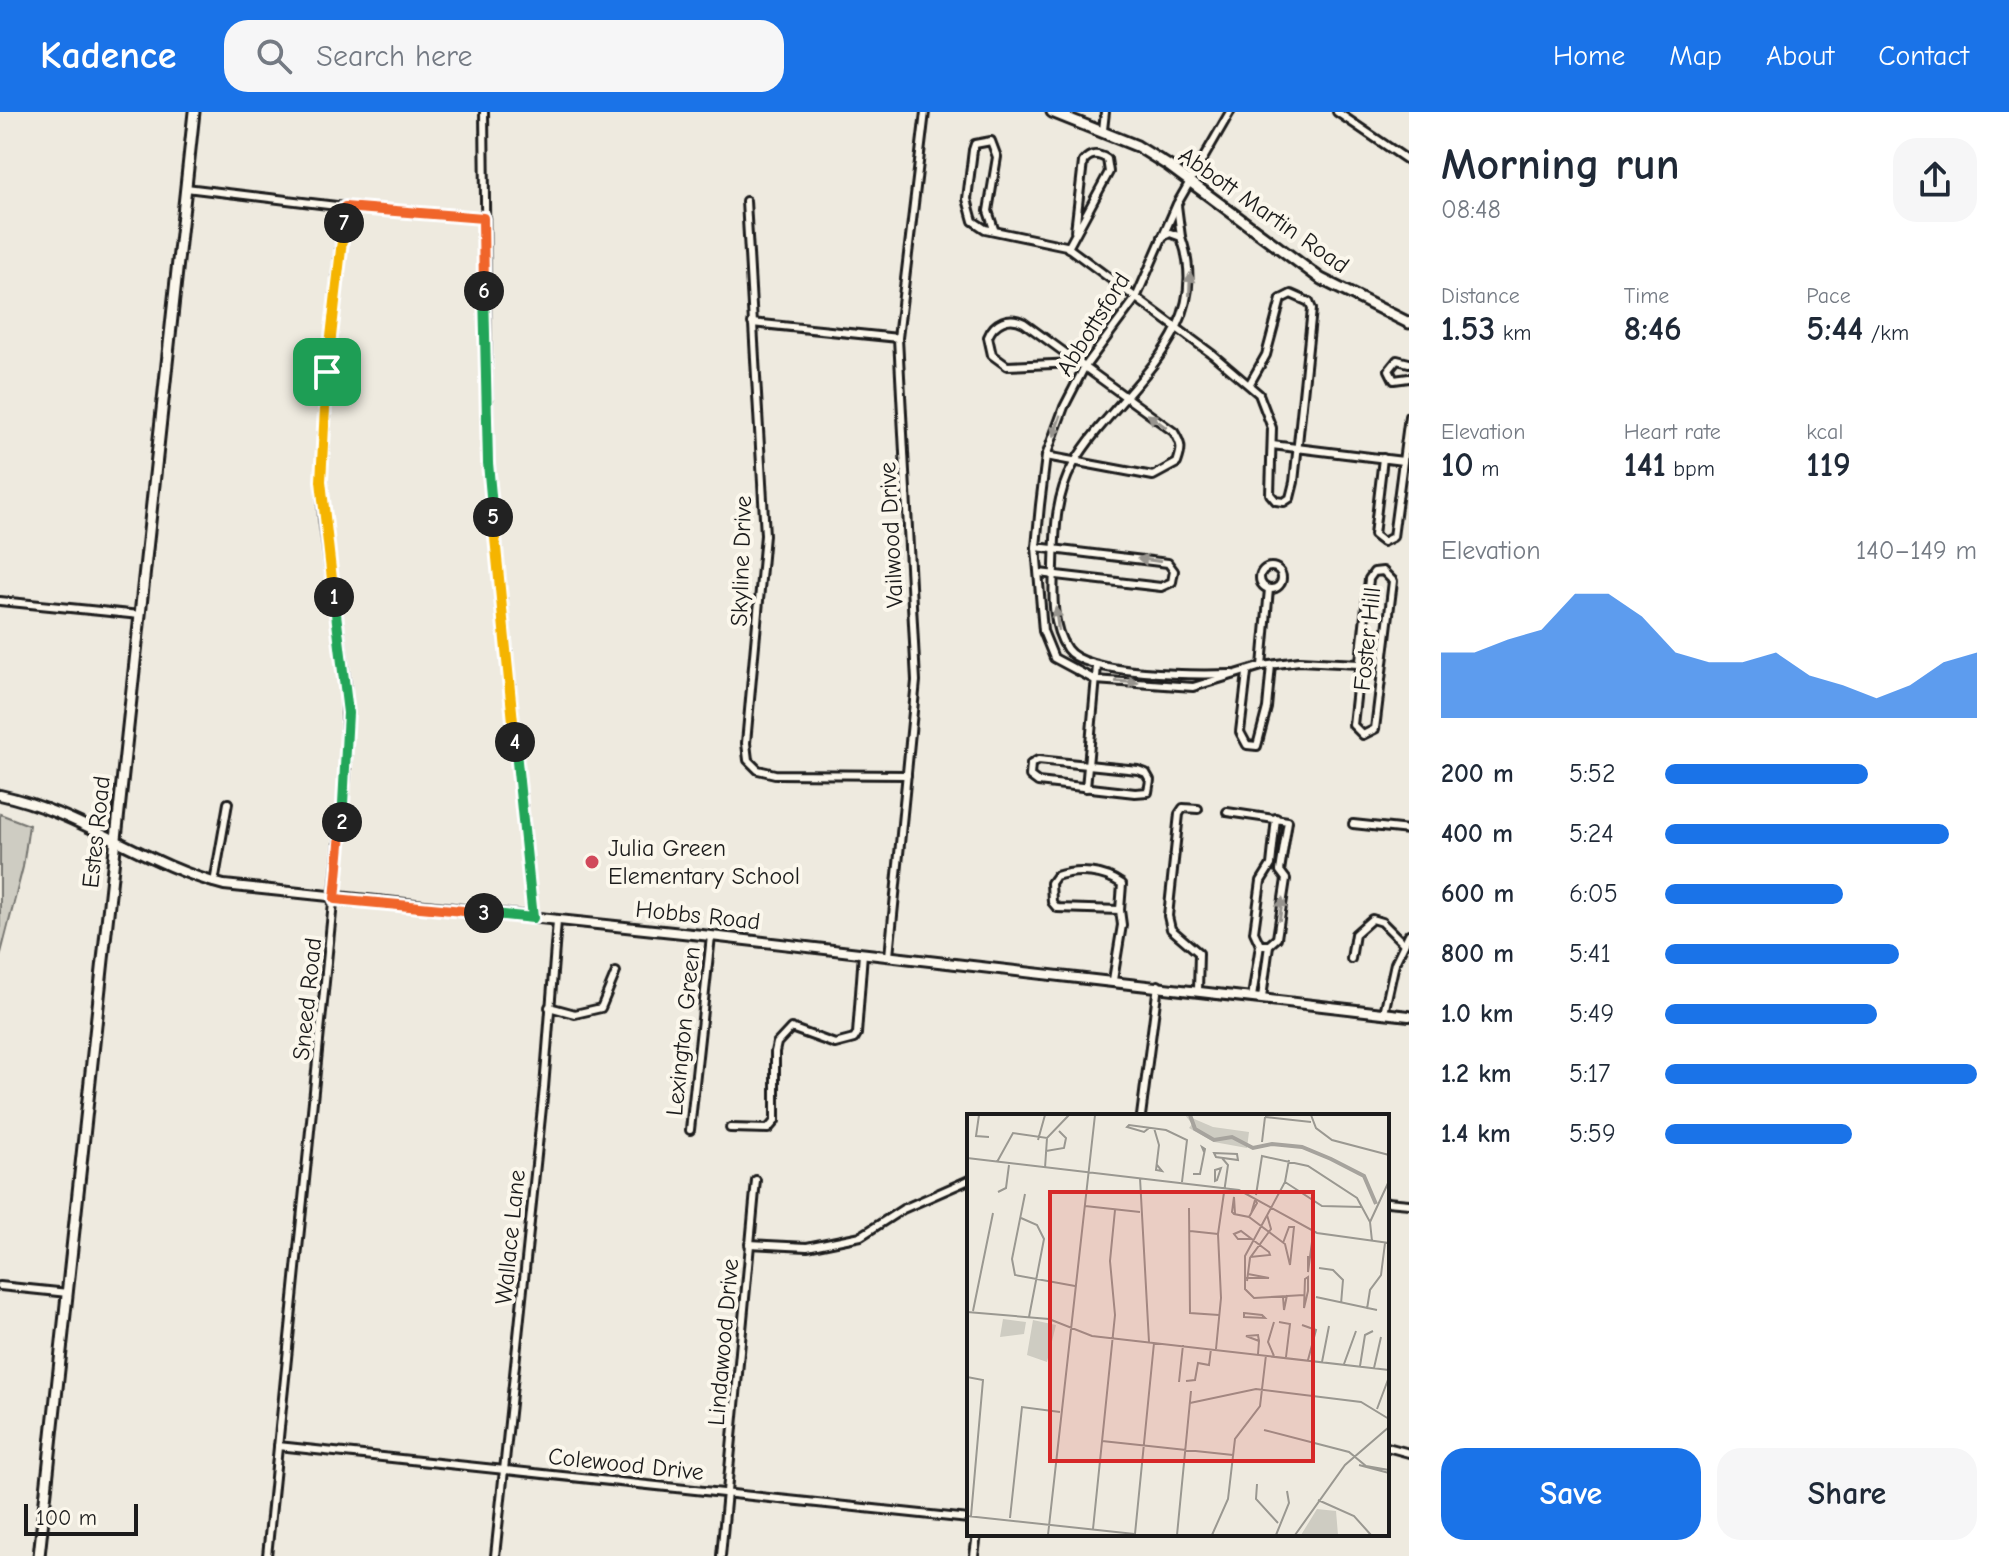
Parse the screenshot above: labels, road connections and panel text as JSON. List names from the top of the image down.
{
  "streets": {
    "main road": ["Abbott Martin Road", "Estes Road"],
    "street": [
      "Abbottsford",
      "Vailwood Drive",
      "Skyline Drive",
      "Foster Hill",
      "Hobbs Road",
      "Sneed Road",
      "Lexington Green",
      "Wallace Lane",
      "Lindawood Drive",
      "Colewood Drive"
    ]
  },
  "crossings": [
    ["Abbott Martin Road", "Abbottsford"],
    ["Abbottsford", "Foster Hill"],
    ["Vailwood Drive", "Skyline Drive"],
    ["Vailwood Drive", "Hobbs Road"],
    ["Estes Road", "Hobbs Road"],
    ["Hobbs Road", "Sneed Road"],
    ["Hobbs Road", "Lexington Green"],
    ["Hobbs Road", "Wallace Lane"],
    ["Sneed Road", "Colewood Drive"],
    ["Wallace Lane", "Colewood Drive"],
    ["Lindawood Drive", "Colewood Drive"]
  ],
  "places": ["Julia Green Elementary School"],
  "scale_bar": "100 m",
  "page": {
    "header": "Kadence",
    "search": "Search here",
    "nav": [
      "Home",
      "Map",
      "About",
      "Contact"
    ],
    "heading": ["Morning run", "08:48"],
    "pins": [
      "7",
      "6",
      "5",
      "1",
      "4",
      "2",
      "3"
    ],
    "stats": [
      ["Distance", "1.53 km"],
      ["Time", "8:46"],
      ["Pace", "5:44 /km"],
      ["Elevation", "10 m"],
      ["Heart rate", "141 bpm"],
      ["kcal", "119"]
    ],
    "chart": ["Elevation", "140–149 m"],
    "list": [
      {
        "name": "200 m",
        "note": "5:52"
      },
      {
        "name": "400 m",
        "note": "5:24"
      },
      {
        "name": "600 m",
        "note": "6:05"
      },
      {
        "name": "800 m",
        "note": "5:41"
      },
      {
        "name": "1.0 km",
        "note": "5:49"
      },
      {
        "name": "1.2 km",
        "note": "5:17"
      },
      {
        "name": "1.4 km",
        "note": "5:59"
      }
    ],
    "buttons": ["Save", "Share"],
    "scale": "100 m"
  }
}
